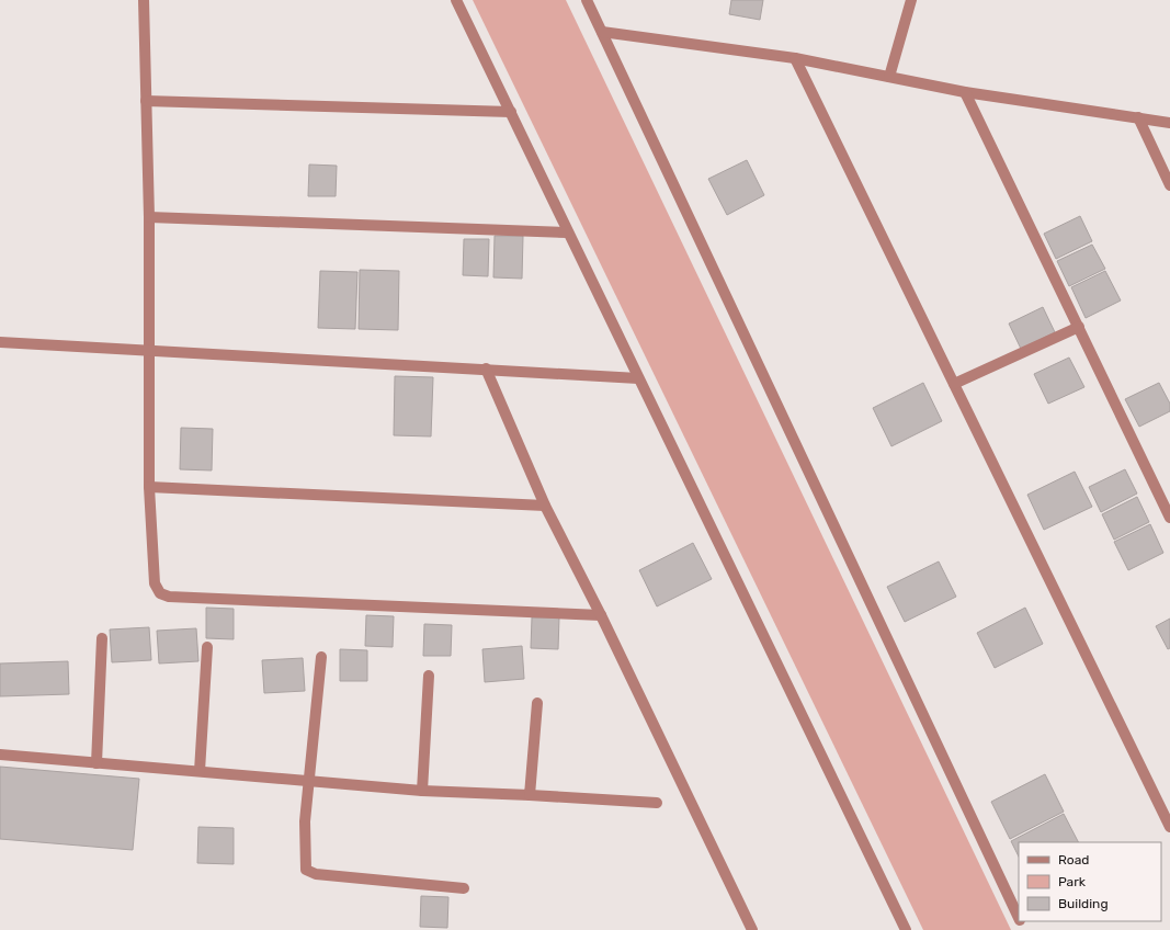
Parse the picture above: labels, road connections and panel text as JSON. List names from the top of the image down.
{
  "legend": ["Road", "Park", "Building"]
}
